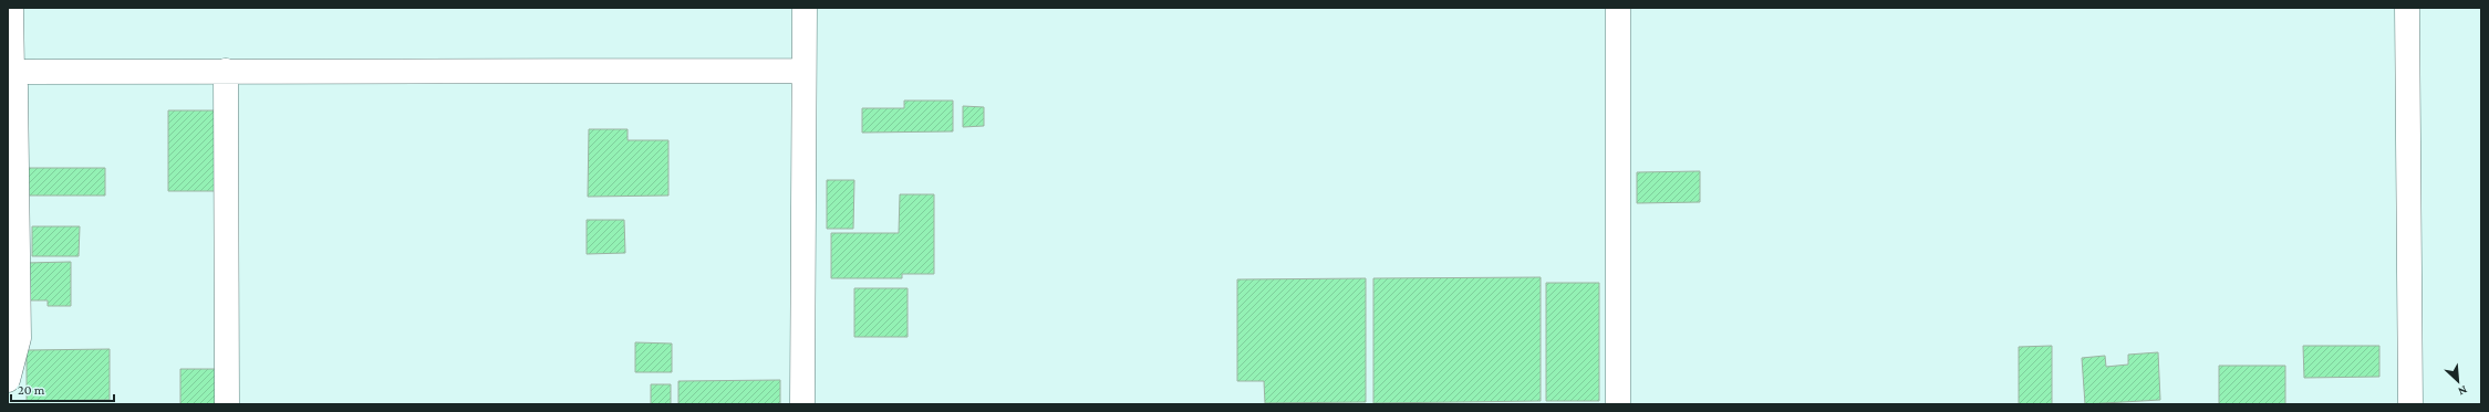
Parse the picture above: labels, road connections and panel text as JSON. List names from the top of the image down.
{
  "scale_bar": "20 m",
  "north": "bottom right"
}
